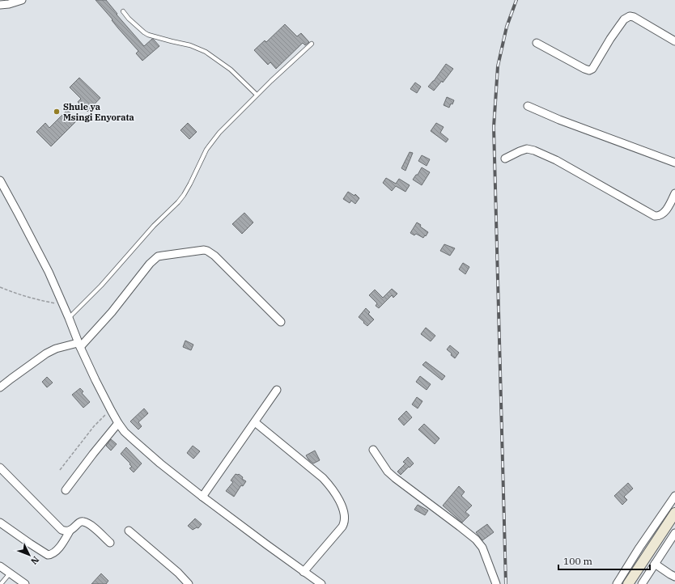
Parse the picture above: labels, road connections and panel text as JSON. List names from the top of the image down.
{
  "places": ["Shule ya Msingi Enyorata"],
  "scale_bar": "100 m",
  "north": "bottom right"
}
